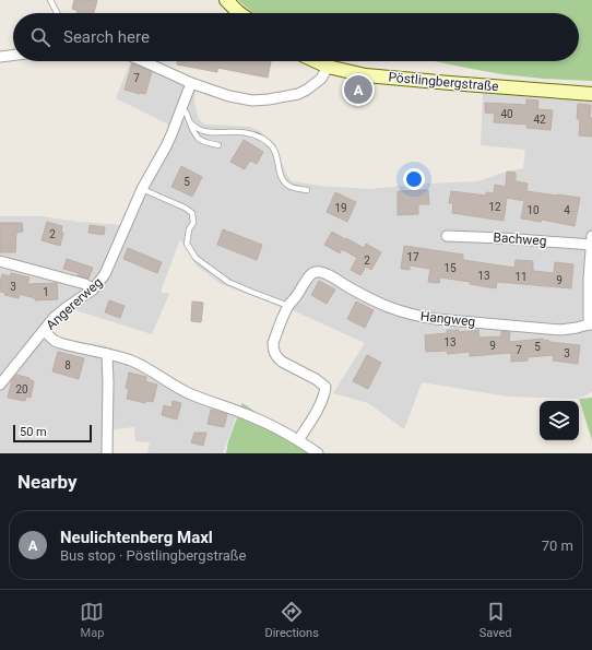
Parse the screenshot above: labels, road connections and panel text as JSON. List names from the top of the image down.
{
  "streets": {
    "main road": ["Pöstlingbergstraße"],
    "street": ["Bachweg", "Angererweg", "Hangweg"]
  },
  "house_numbers": [
    "7",
    "40",
    "42",
    "5",
    "12",
    "19",
    "10",
    "4",
    "2",
    "17",
    "2",
    "15",
    "13",
    "11",
    "9",
    "3",
    "1",
    "13",
    "9",
    "5",
    "7",
    "3",
    "8",
    "20"
  ],
  "scale_bar": "50 m",
  "page": {
    "search": "Search here",
    "pins": "A",
    "scale": "50 m",
    "heading": "Nearby",
    "list": [
      {
        "mark": "A",
        "name": "Neulichtenberg Maxl",
        "note": "Bus stop · Pöstlingbergstraße",
        "value": "70 m"
      }
    ],
    "nav": ["Map", "Directions", "Saved"]
  }
}
